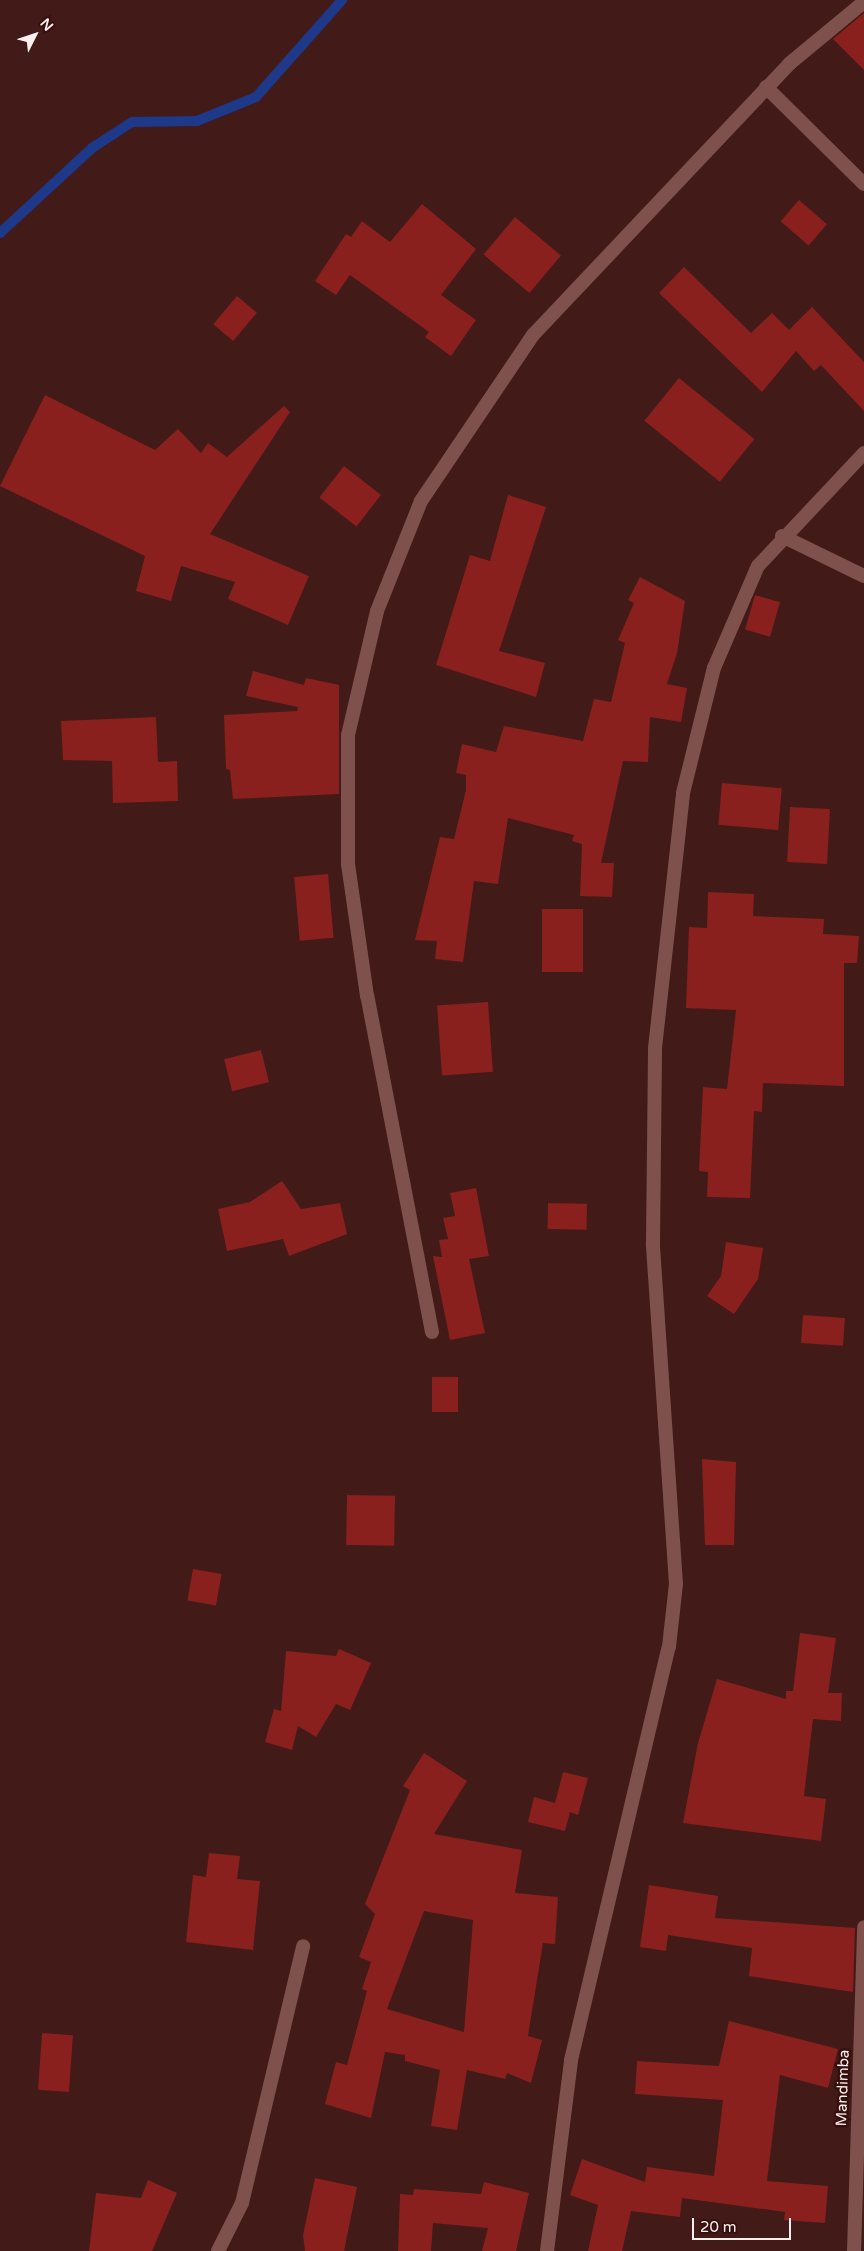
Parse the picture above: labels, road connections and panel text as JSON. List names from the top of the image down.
{
  "streets": {
    "street": ["Mandimba"]
  },
  "scale_bar": "20 m",
  "north": "top right"
}
